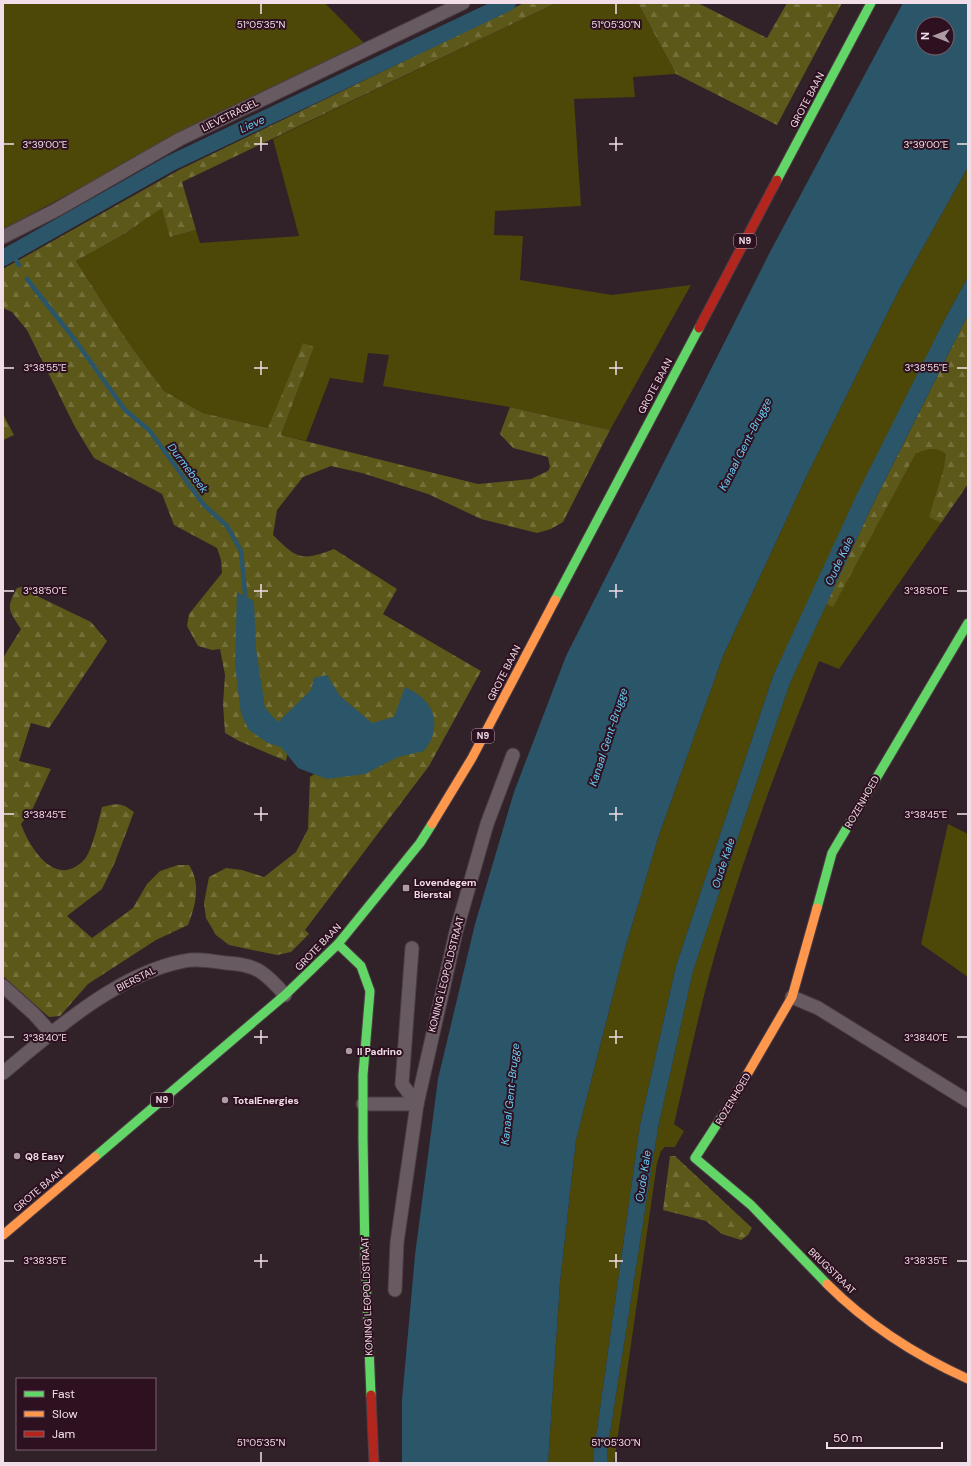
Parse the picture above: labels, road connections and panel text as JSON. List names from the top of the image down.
{
  "streets": {
    "main road": [
      "GROTE BAAN",
      "N9",
      "ROZENHOED",
      "KONING LEOPOLDSTRAAT",
      "BRUGSTRAAT"
    ],
    "street": ["LIEVETRAGEL", "BIERSTAL"]
  },
  "crossings": [
    ["GROTE BAAN", "KONING LEOPOLDSTRAAT"],
    ["GROTE BAAN", "BIERSTAL"],
    ["ROZENHOED", "BRUGSTRAAT"]
  ],
  "water": [
    "Lieve",
    "Kanaal Gent-Brugge",
    "Durmebeek",
    "Oude Kale"
  ],
  "places": {
    "transit": ["Lovendegem Bierstal"],
    "other": ["Il Padrino", "TotalEnergies", "Q8 Easy"]
  },
  "legend": ["Fast", "Slow", "Jam"],
  "scale_bar": "50 m",
  "north": "left",
  "coordinates": [
    "51°05'35\"N",
    "51°05'30\"N",
    "3°39'00\"E",
    "3°38'55\"E",
    "3°38'50\"E",
    "3°38'45\"E",
    "3°38'40\"E",
    "3°38'35\"E"
  ]
}
